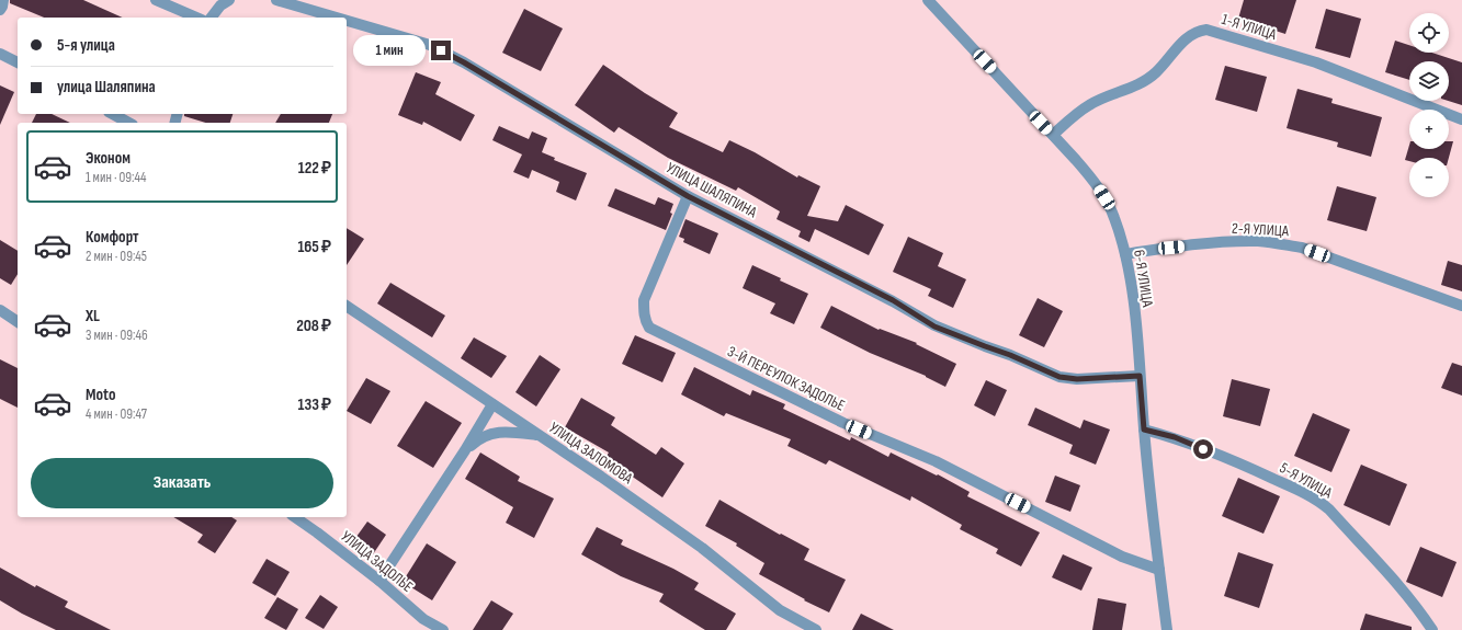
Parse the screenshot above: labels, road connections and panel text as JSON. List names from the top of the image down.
{
  "streets": {
    "street": [
      "1-Я УЛИЦА",
      "УЛИЦА ШАЛЯПИНА",
      "2-Я УЛИЦА",
      "6-Я УЛИЦА",
      "3-Й ПЕРЕУЛОК ЗАДОЛЬЕ",
      "УЛИЦА ЗАЛОМОВА",
      "5-Я УЛИЦА",
      "УЛИЦА ЗАДОЛЬЕ"
    ]
  },
  "crossings": [
    ["1-Я УЛИЦА", "6-Я УЛИЦА"],
    ["УЛИЦА ШАЛЯПИНА", "6-Я УЛИЦА"],
    ["УЛИЦА ШАЛЯПИНА", "3-Й ПЕРЕУЛОК ЗАДОЛЬЕ"],
    ["2-Я УЛИЦА", "6-Я УЛИЦА"],
    ["6-Я УЛИЦА", "3-Й ПЕРЕУЛОК ЗАДОЛЬЕ"],
    ["6-Я УЛИЦА", "5-Я УЛИЦА"]
  ],
  "page": {
    "map_buttons": ["+", "−"],
    "banner": ["5-я улица", "улица Шаляпина"],
    "bubble": "1 мин",
    "list": [
      {
        "name": "Эконом",
        "note": "1 мин · 09:44",
        "value": "122 ₽"
      },
      {
        "name": "Комфорт",
        "note": "2 мин · 09:45",
        "value": "165 ₽"
      },
      {
        "name": "XL",
        "note": "3 мин · 09:46",
        "value": "208 ₽"
      },
      {
        "name": "Moto",
        "note": "4 мин · 09:47",
        "value": "133 ₽"
      }
    ],
    "buttons": "Заказать"
  }
}
